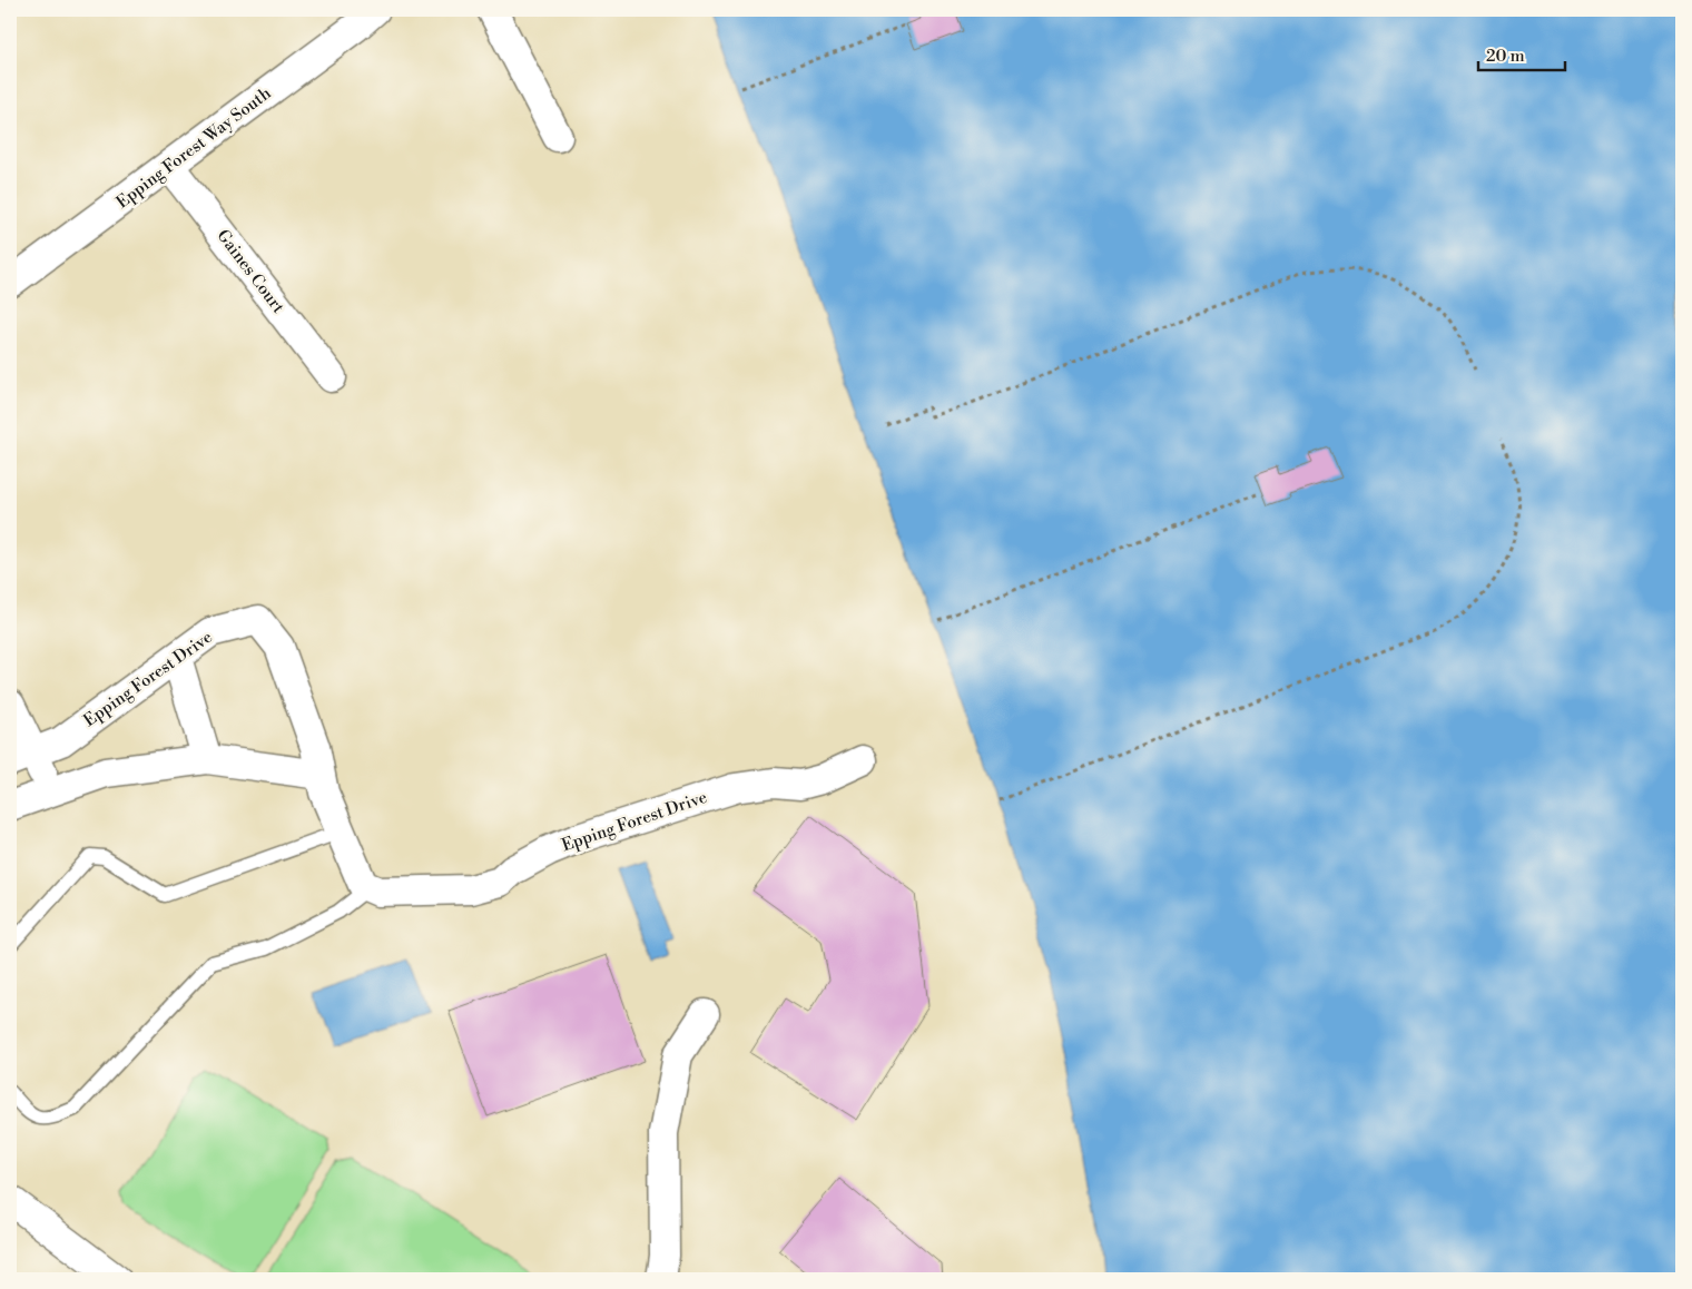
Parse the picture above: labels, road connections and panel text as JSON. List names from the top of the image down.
{
  "streets": {
    "street": ["Epping Forest Way South", "Gaines Court", "Epping Forest Drive"]
  },
  "crossings": [
    ["Epping Forest Way South", "Gaines Court"]
  ],
  "scale_bar": "20 m"
}
